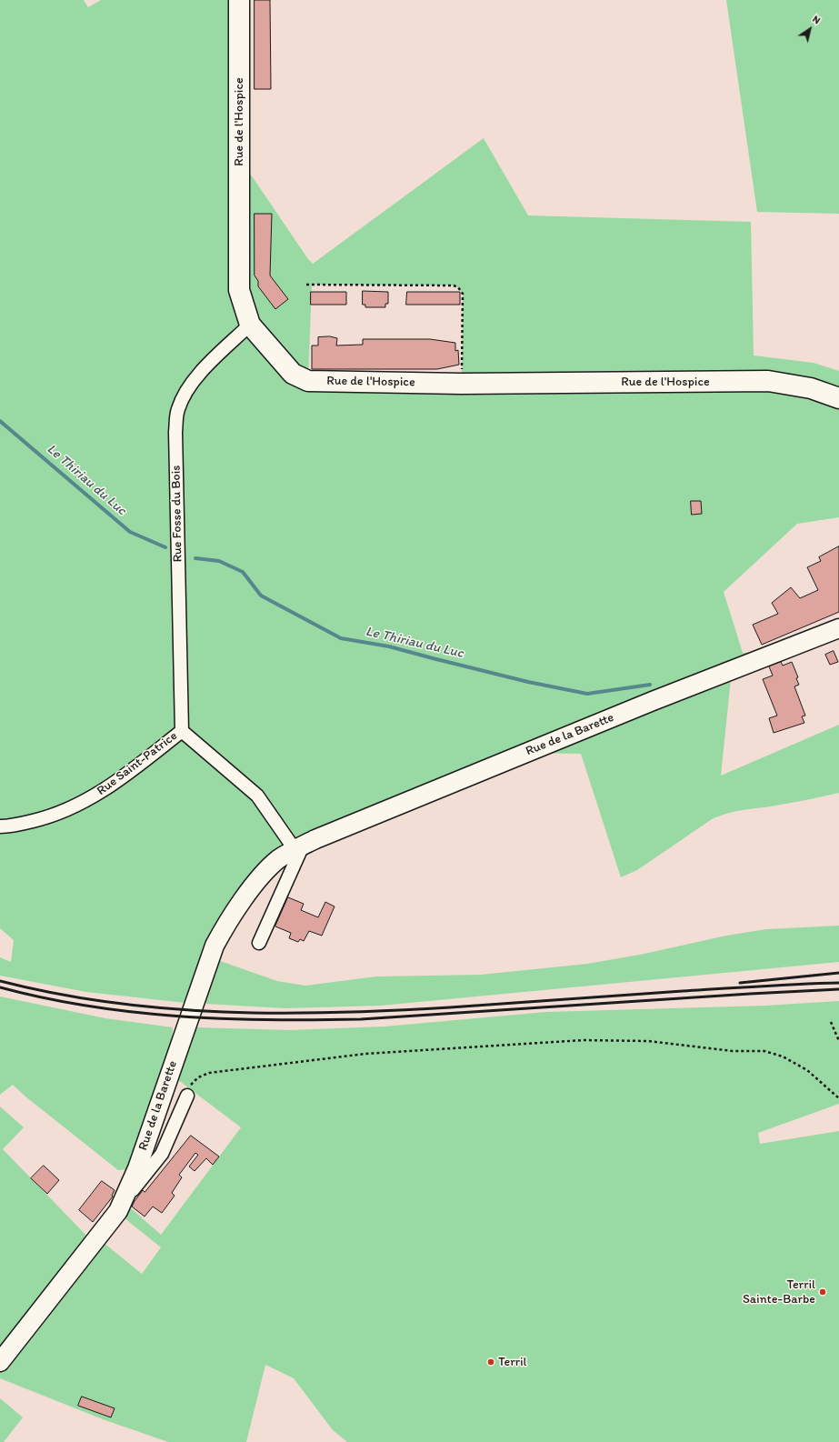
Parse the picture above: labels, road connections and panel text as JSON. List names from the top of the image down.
{
  "streets": {
    "main road": ["Rue de l'Hospice"],
    "street": ["Rue Fosse du Bois", "Rue de la Barette", "Rue Saint-Patrice"]
  },
  "crossings": [
    ["Rue de l'Hospice", "Rue Fosse du Bois"],
    ["Rue Fosse du Bois", "Rue Saint-Patrice"],
    ["Rue de la Barette", "Rue Saint-Patrice"]
  ],
  "water": ["Le Thiriau du Luc"],
  "places": ["Terril Sainte-Barbe", "Terril"],
  "north": "top right"
}
